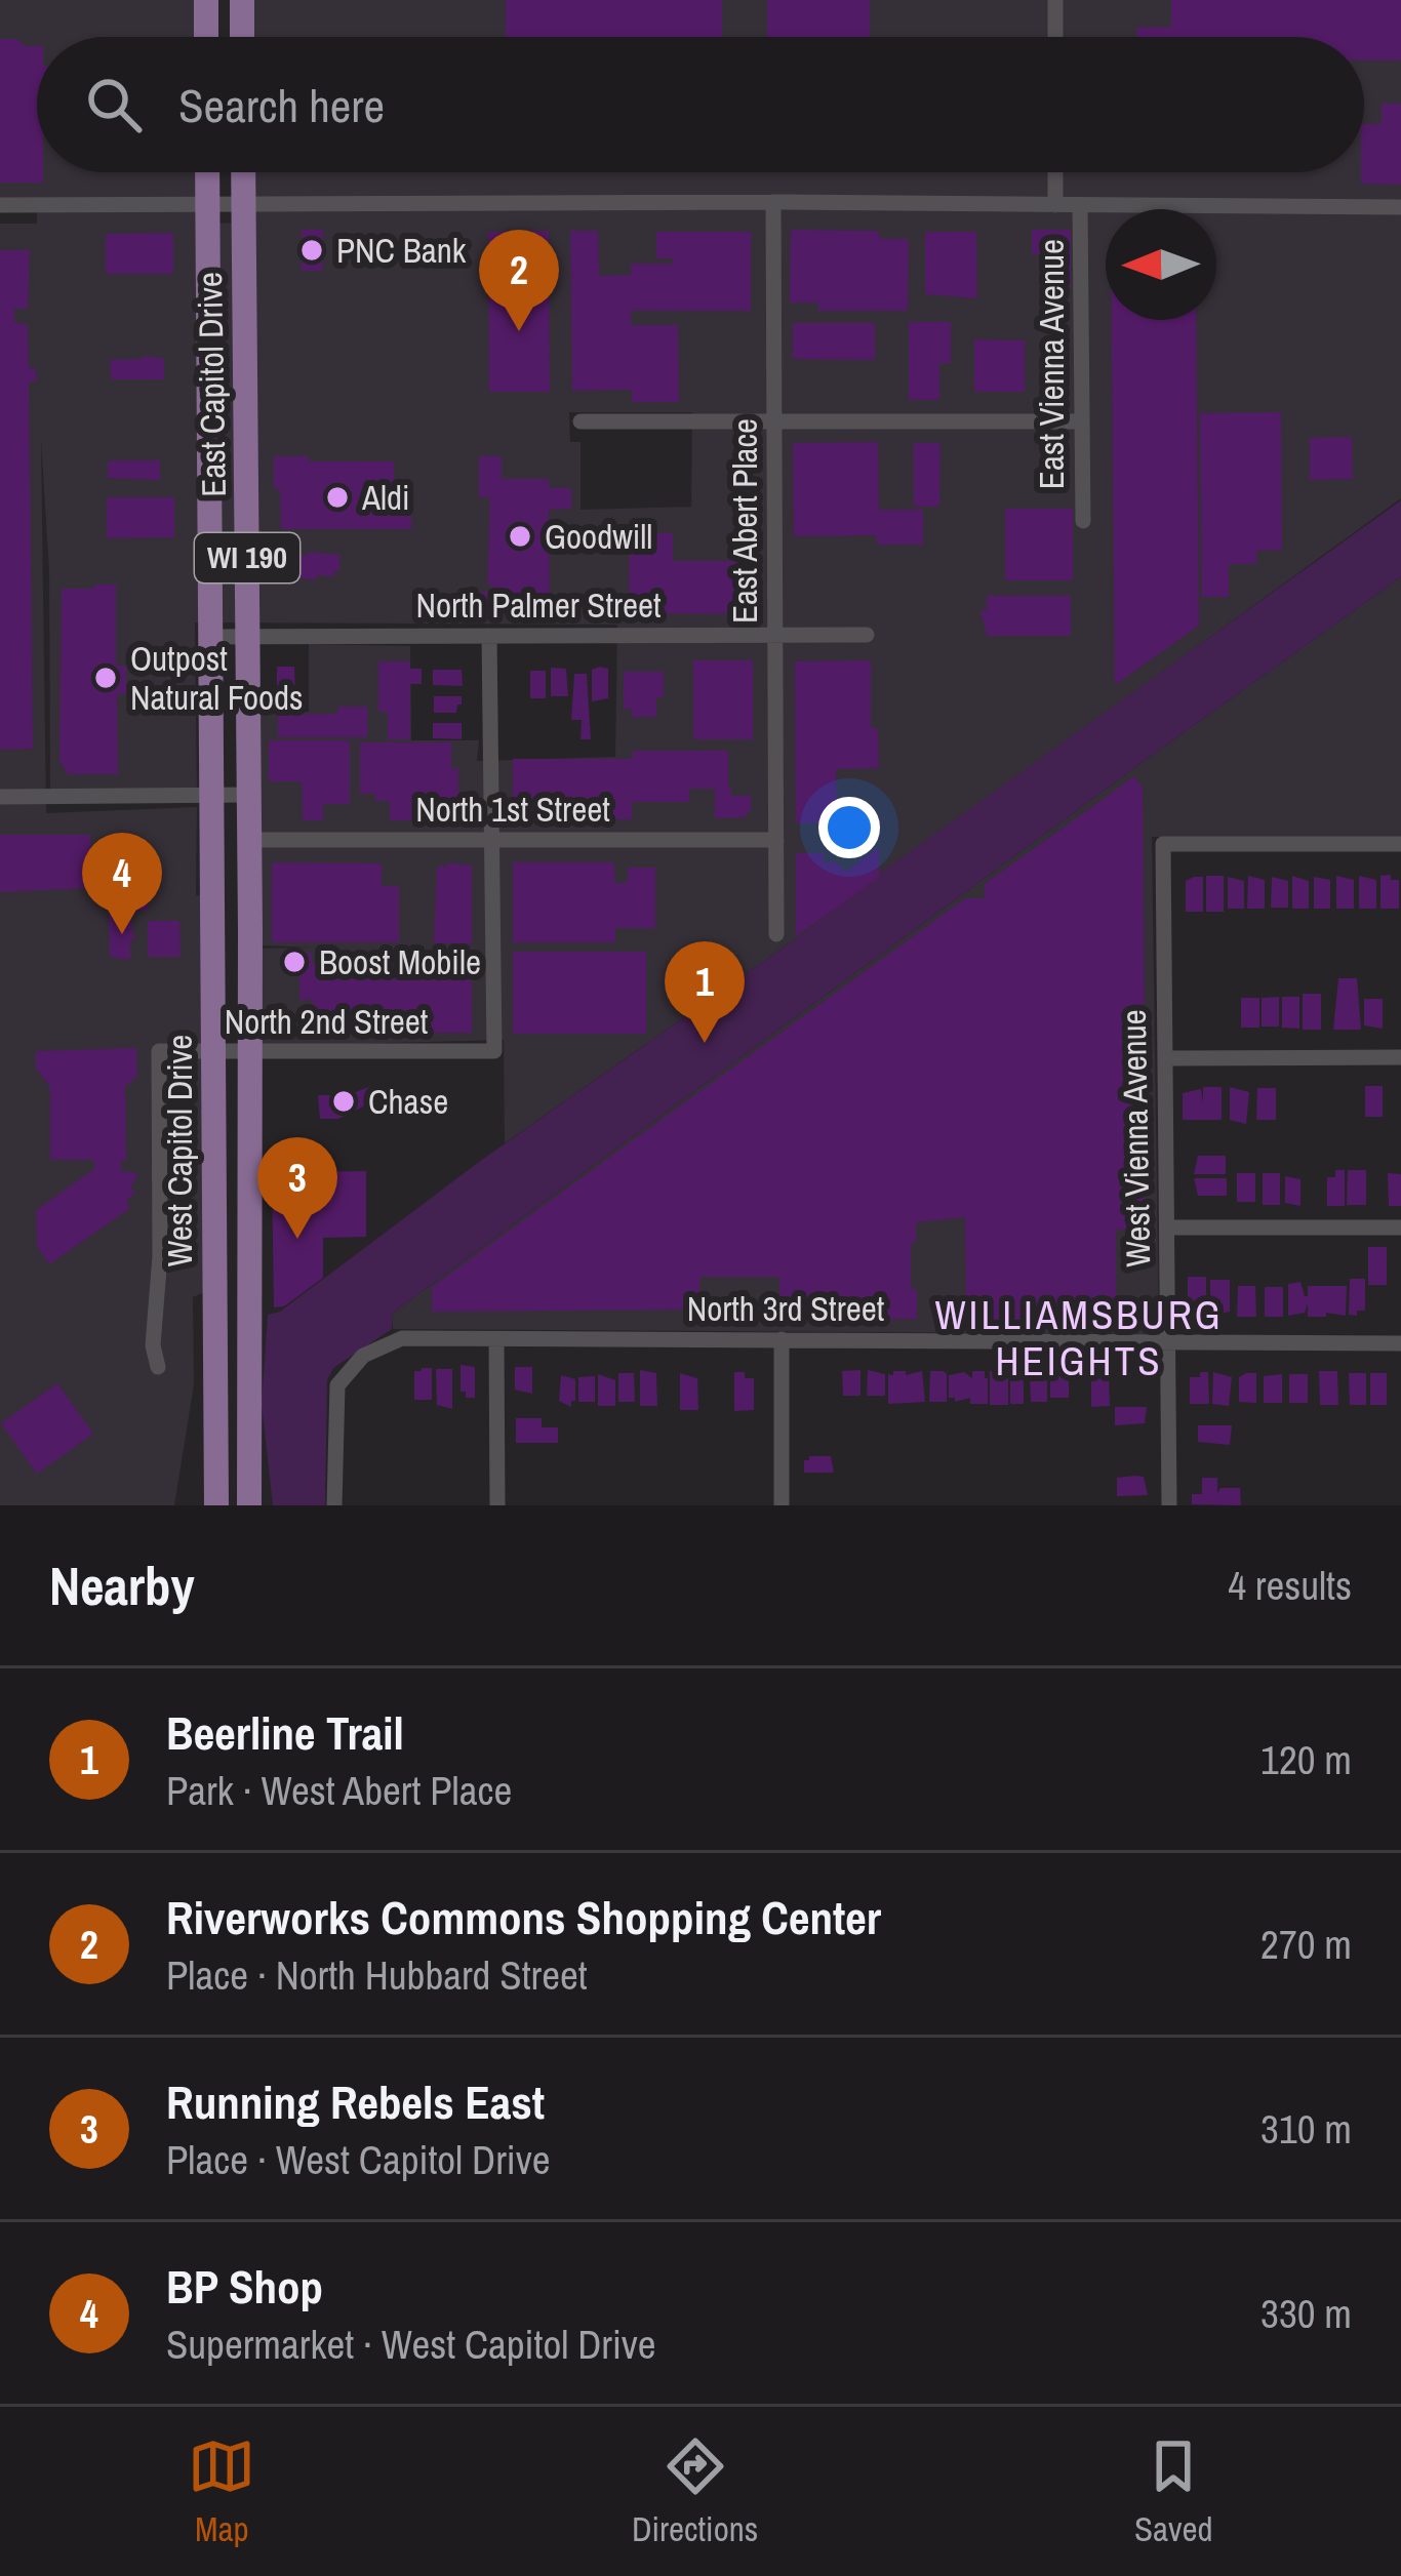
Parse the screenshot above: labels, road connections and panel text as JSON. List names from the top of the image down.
{
  "streets": {
    "main road": ["East Capitol Drive", "WI 190", "West Capitol Drive"],
    "street": [
      "East Vienna Avenue",
      "East Abert Place",
      "North Palmer Street",
      "North 1st Street",
      "North 2nd Street",
      "West Vienna Avenue",
      "North 3rd Street"
    ]
  },
  "crossings": [
    ["East Capitol Drive", "North Palmer Street"],
    ["East Capitol Drive", "North 1st Street"],
    ["East Capitol Drive", "West Capitol Drive"],
    ["East Abert Place", "North Palmer Street"],
    ["East Abert Place", "North 1st Street"],
    ["North 1st Street", "North 2nd Street"],
    ["North 1st Street", "West Capitol Drive"],
    ["North 2nd Street", "West Capitol Drive"],
    ["West Vienna Avenue", "North 3rd Street"]
  ],
  "districts": ["WILLIAMSBURG HEIGHTS"],
  "places": [
    "PNC Bank",
    "Aldi",
    "Goodwill",
    "Outpost Natural Foods",
    "Boost Mobile",
    "Chase"
  ],
  "north": "left",
  "page": {
    "search": "Search here",
    "pins": [
      "2",
      "4",
      "1",
      "3"
    ],
    "heading": ["Nearby", "4 results"],
    "list": [
      {
        "mark": "1",
        "name": "Beerline Trail",
        "note": "Park · West Abert Place",
        "value": "120 m"
      },
      {
        "mark": "2",
        "name": "Riverworks Commons Shopping Center",
        "note": "Place · North Hubbard Street",
        "value": "270 m"
      },
      {
        "mark": "3",
        "name": "Running Rebels East",
        "note": "Place · West Capitol Drive",
        "value": "310 m"
      },
      {
        "mark": "4",
        "name": "BP Shop",
        "note": "Supermarket · West Capitol Drive",
        "value": "330 m"
      }
    ],
    "nav": ["Map", "Directions", "Saved"]
  }
}
